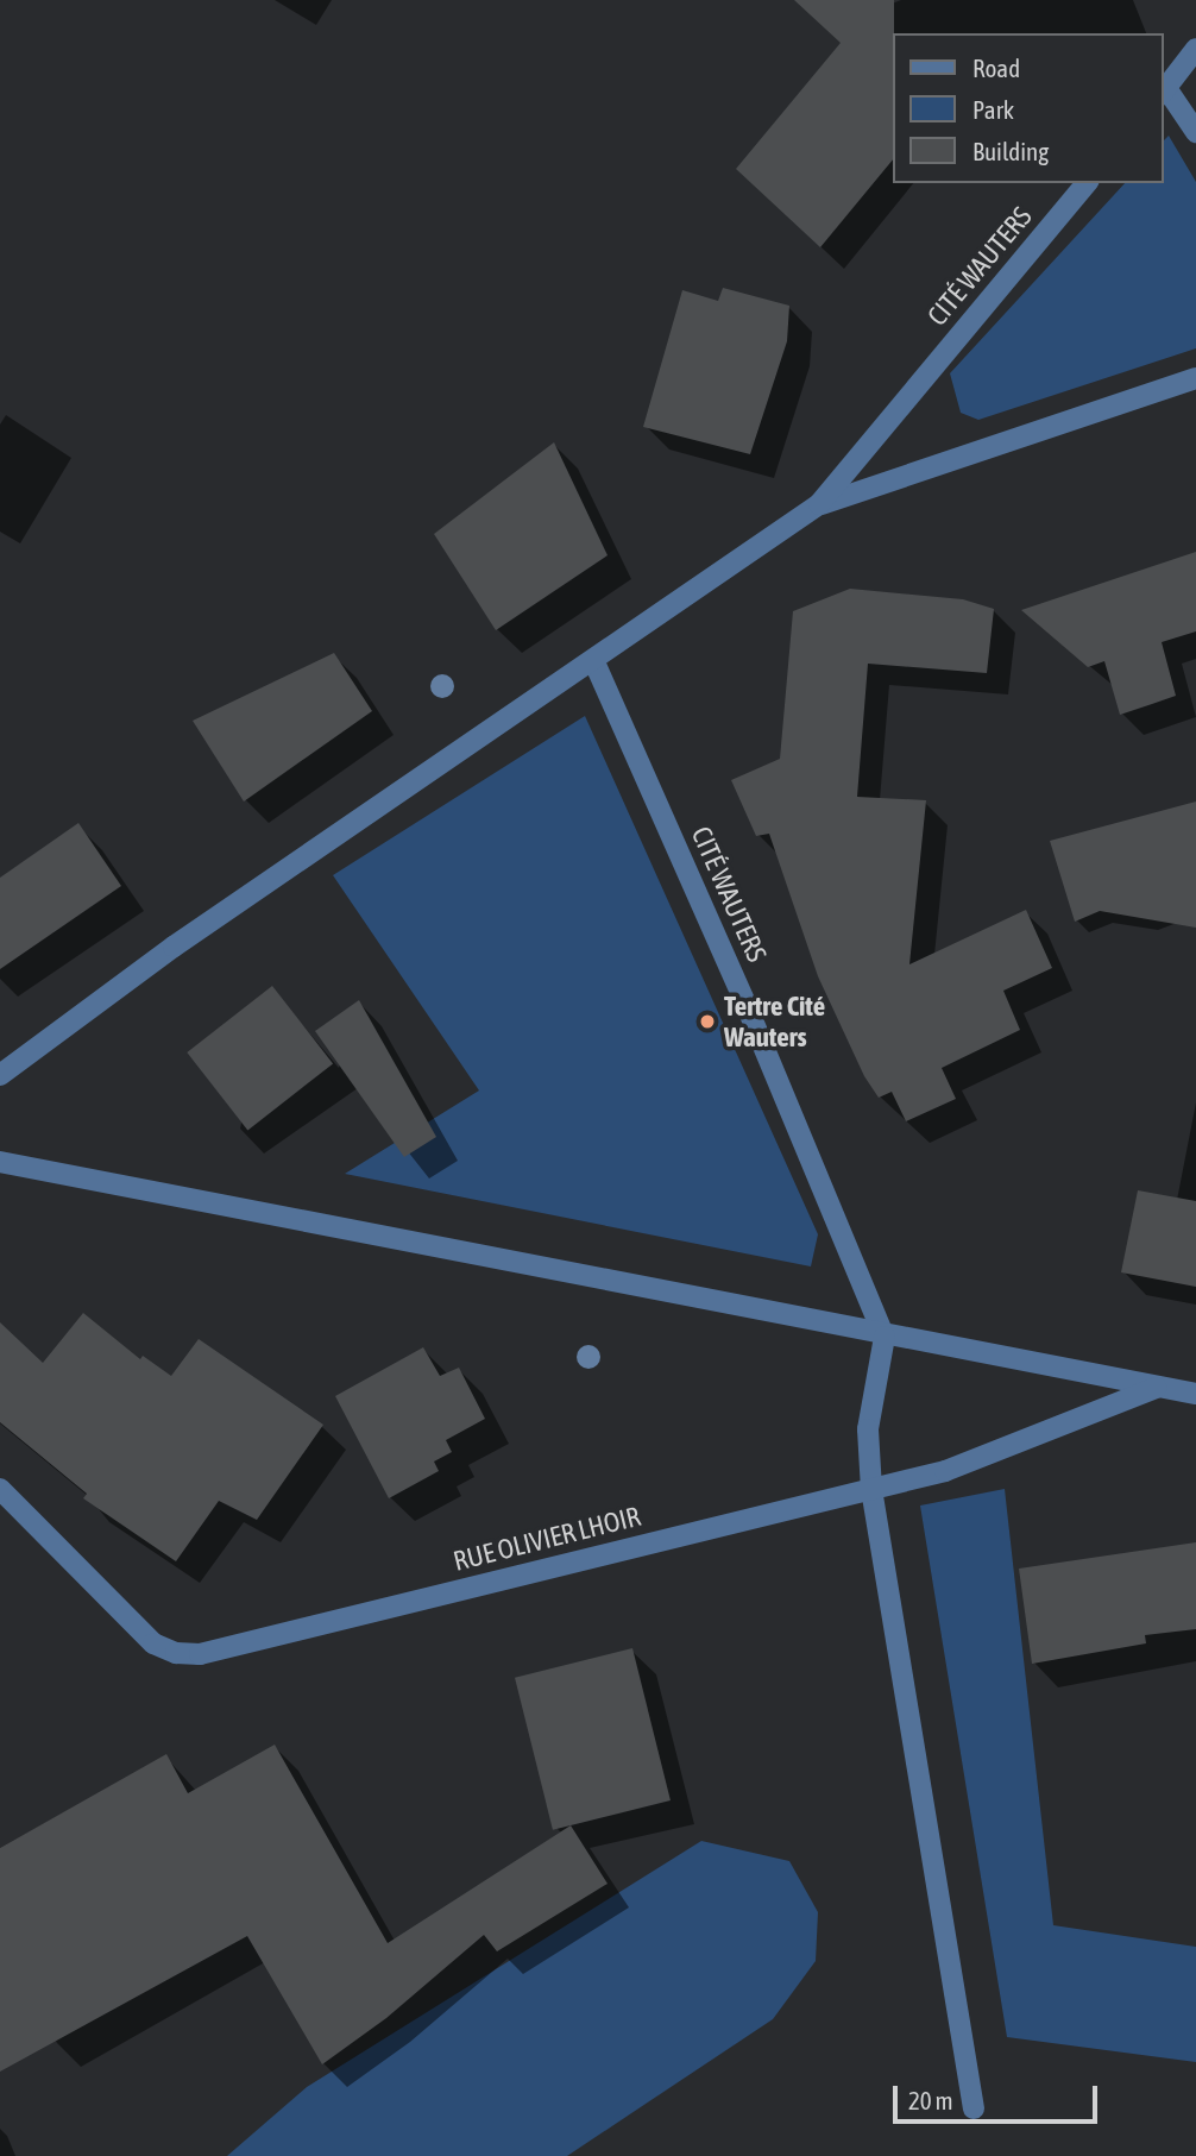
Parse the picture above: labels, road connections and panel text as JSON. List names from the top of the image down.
{
  "streets": {
    "street": ["CITÉ WAUTERS", "RUE OLIVIER LHOIR"]
  },
  "places": ["Tertre Cité Wauters"],
  "legend": ["Road", "Park", "Building"],
  "scale_bar": "20 m"
}
